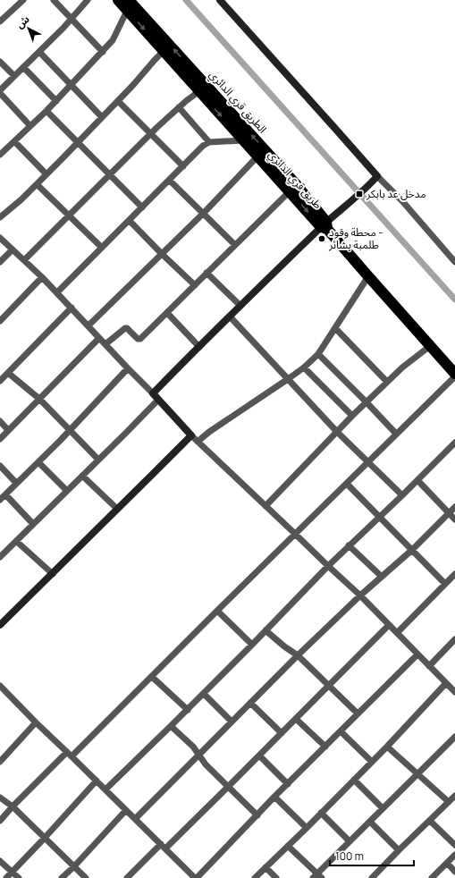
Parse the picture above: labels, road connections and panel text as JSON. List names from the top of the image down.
{
  "streets": {
    "highway": ["الطريق قري الدائري", "طريق قري الدائري"]
  },
  "crossings": [
    ["الطريق قري الدائري", "طريق قري الدائري"]
  ],
  "one_way": ["الطريق قري الدائري"],
  "places": {
    "transit": ["مدخل عد بابكر"],
    "other": ["محطة وقود - طلمبة بشائر"]
  },
  "scale_bar": "100 m",
  "north": "top left"
}
